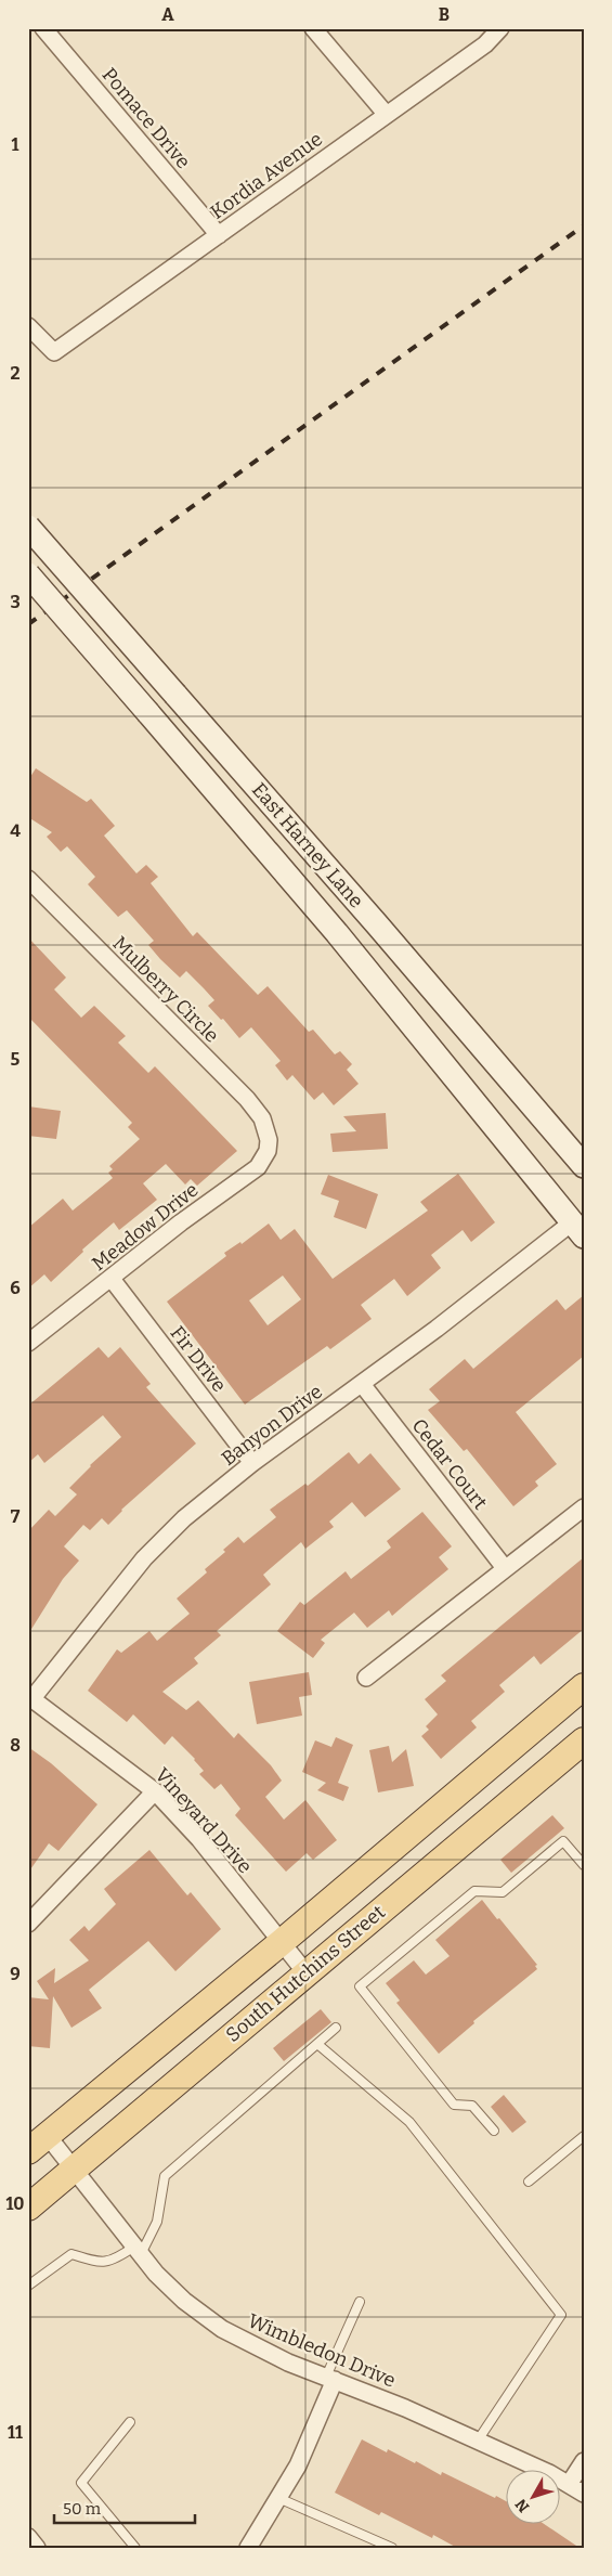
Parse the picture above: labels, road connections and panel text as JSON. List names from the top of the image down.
{
  "streets": {
    "main road": ["East Harney Lane", "South Hutchins Street"],
    "street": [
      "Pomace Drive",
      "Kordia Avenue",
      "Mulberry Circle",
      "Meadow Drive",
      "Fir Drive",
      "Banyon Drive",
      "Cedar Court",
      "Vineyard Drive",
      "Wimbledon Drive"
    ]
  },
  "crossings": [
    ["Pomace Drive", "Kordia Avenue"],
    ["East Harney Lane", "Banyon Drive"],
    ["Mulberry Circle", "Meadow Drive"],
    ["Meadow Drive", "Fir Drive"],
    ["Fir Drive", "Banyon Drive"],
    ["Banyon Drive", "Cedar Court"],
    ["Banyon Drive", "Vineyard Drive"],
    ["Vineyard Drive", "South Hutchins Street"],
    ["South Hutchins Street", "Wimbledon Drive"]
  ],
  "scale_bar": "50 m",
  "north": "bottom left",
  "grid": {
    "columns": ["A", "B"],
    "rows": [
      "1",
      "2",
      "3",
      "4",
      "5",
      "6",
      "7",
      "8",
      "9",
      "10",
      "11"
    ]
  }
}
